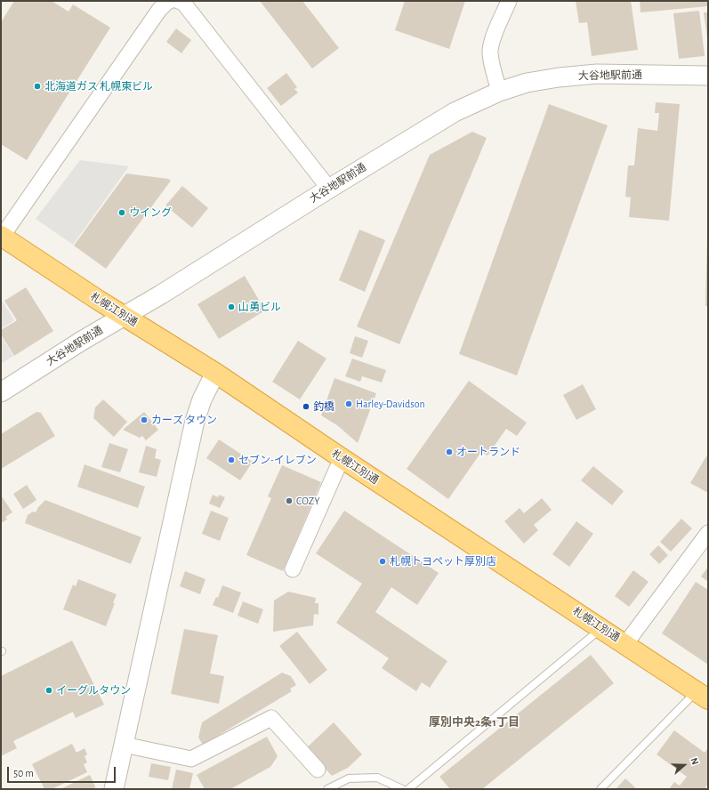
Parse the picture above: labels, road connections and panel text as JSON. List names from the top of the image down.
{
  "streets": {
    "highway": ["札幌江別通"],
    "street": ["大谷地駅前通"]
  },
  "crossings": [
    ["大谷地駅前通", "札幌江別通"]
  ],
  "districts": ["厚別中央2条1丁目"],
  "places": [
    "北海道ガス 札幌東ビル",
    "ウイング",
    "山勇ビル",
    "Harley-Davidson",
    "釣橋",
    "カーズ タウン",
    "オートランド",
    "セブン-イレブン",
    "COZY",
    "札幌トヨペット厚別店",
    "イーグルタウン"
  ],
  "scale_bar": "50 m",
  "north": "right"
}
